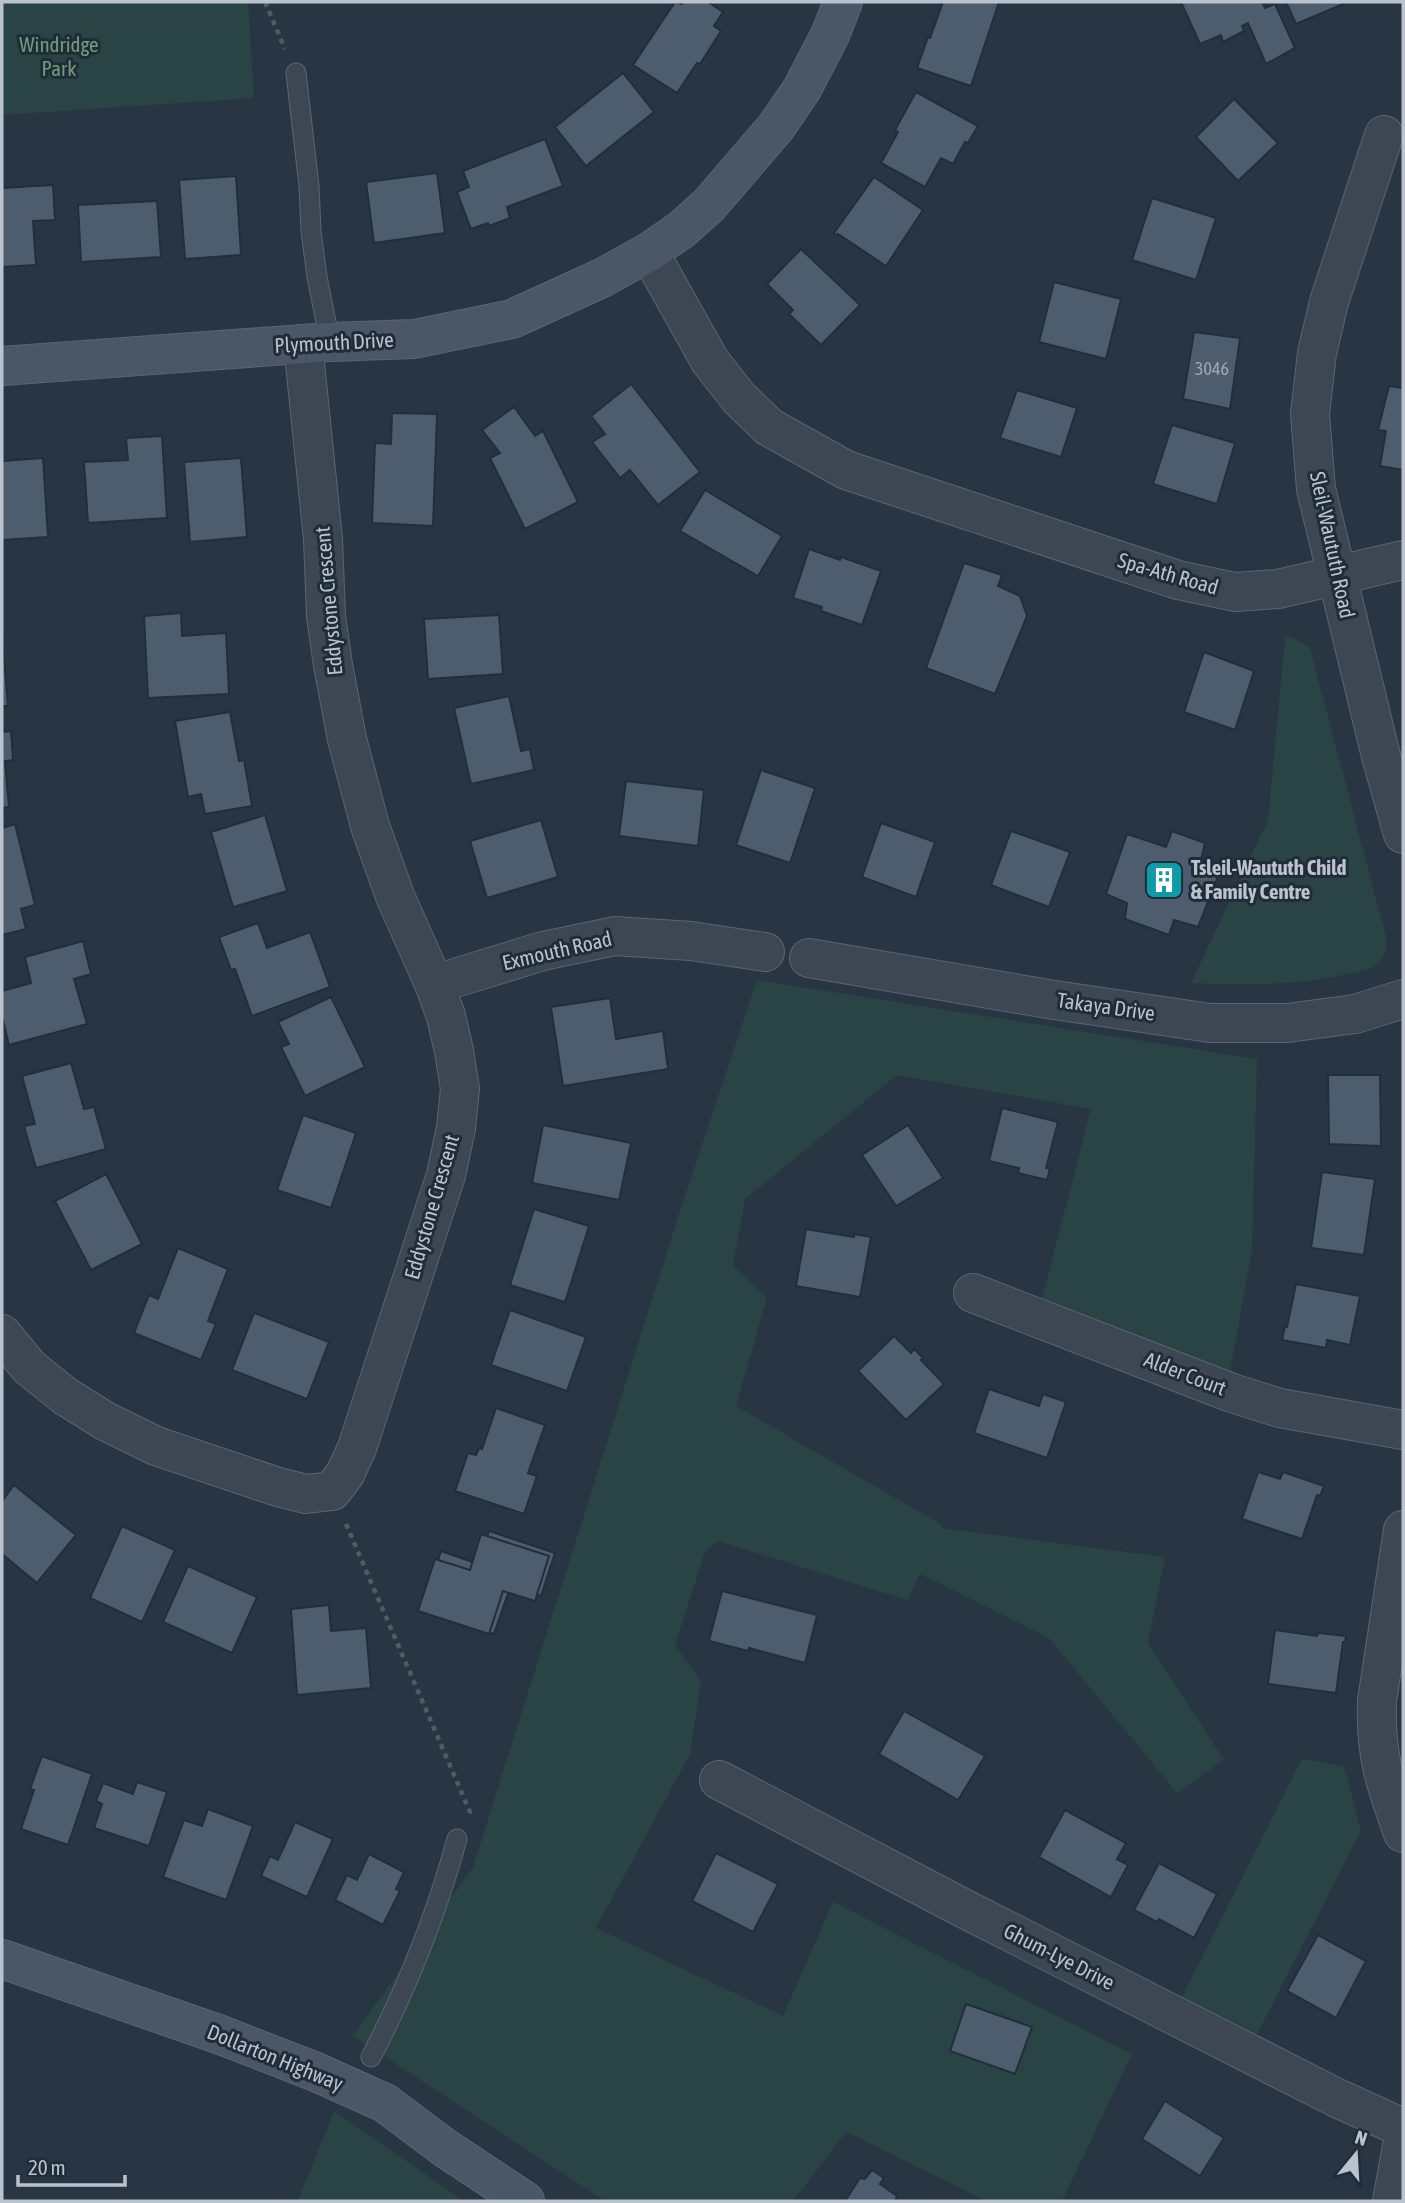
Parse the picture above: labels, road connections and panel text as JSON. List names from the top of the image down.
{
  "streets": {
    "street": [
      "Plymouth Drive",
      "Sleil-Waututh Road",
      "Spa-Ath Road",
      "Eddystone Crescent",
      "Exmouth Road",
      "Takaya Drive",
      "Alder Court",
      "Ghum-Lye Drive",
      "Dollarton Highway"
    ]
  },
  "crossings": [
    ["Plymouth Drive", "Spa-Ath Road"],
    ["Plymouth Drive", "Eddystone Crescent"],
    ["Sleil-Waututh Road", "Spa-Ath Road"],
    ["Eddystone Crescent", "Exmouth Road"]
  ],
  "parks": ["Windridge Park"],
  "places": {
    "building": ["Tsleil-Waututh Child & Family Centre"]
  },
  "house_numbers": ["3046"],
  "scale_bar": "20 m",
  "north": "top"
}
